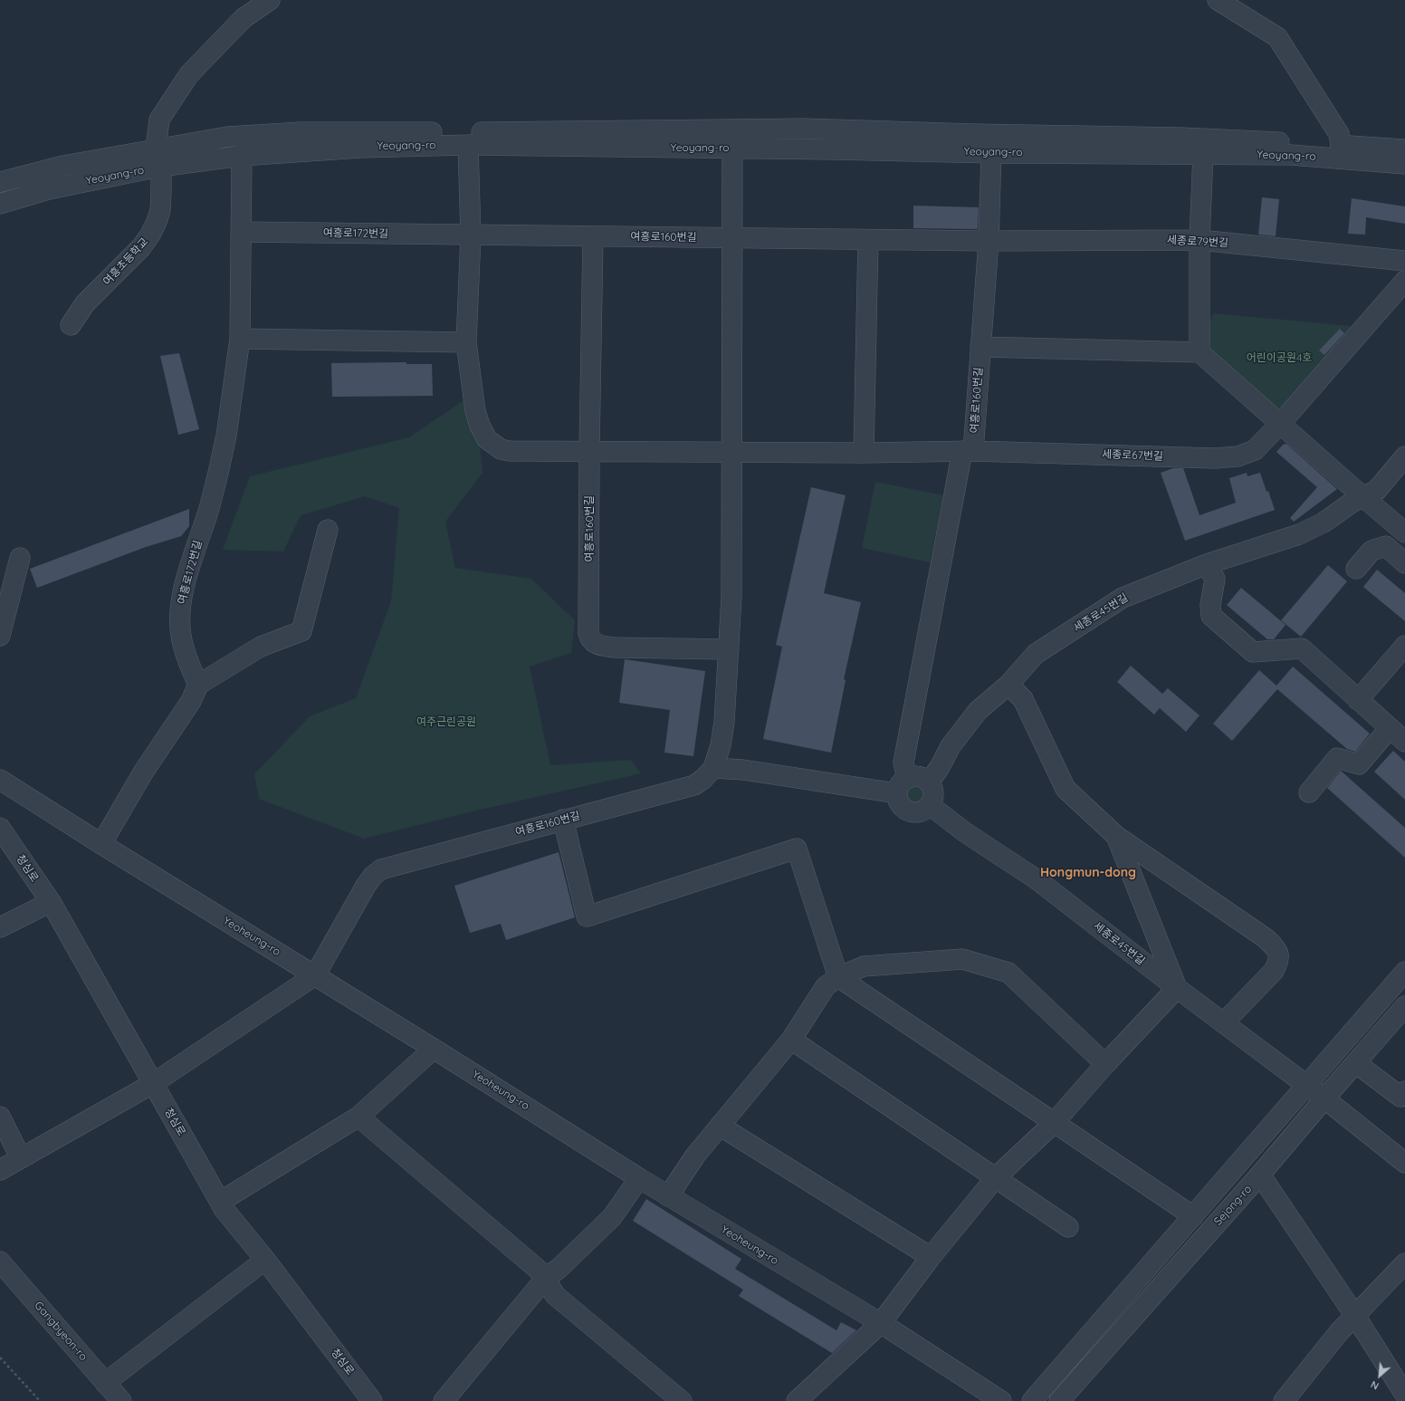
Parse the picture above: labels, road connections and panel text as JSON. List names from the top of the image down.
{
  "streets": {
    "street": [
      "Yeoyang-ro",
      "여흥로172번길",
      "여흥로160번길",
      "세종로79번길",
      "여흥초등학교",
      "세종로67번길",
      "세종로45번길",
      "청심로",
      "Yeoheung-ro",
      "Sejong-ro",
      "Gangbyeon-ro"
    ]
  },
  "crossings": [
    ["Yeoyang-ro", "여흥로172번길"],
    ["Yeoyang-ro", "여흥로160번길"],
    ["Yeoyang-ro", "여흥초등학교"],
    ["여흥로172번길", "여흥로160번길"],
    ["여흥로160번길", "세종로79번길"],
    ["여흥로160번길", "세종로67번길"],
    ["여흥로160번길", "세종로45번길"],
    ["여흥로160번길", "Yeoheung-ro"],
    ["세종로45번길", "Sejong-ro"]
  ],
  "districts": ["Hongmun-dong"],
  "parks": ["어린이공원4호", "여주근린공원"],
  "north": "bottom left"
}
